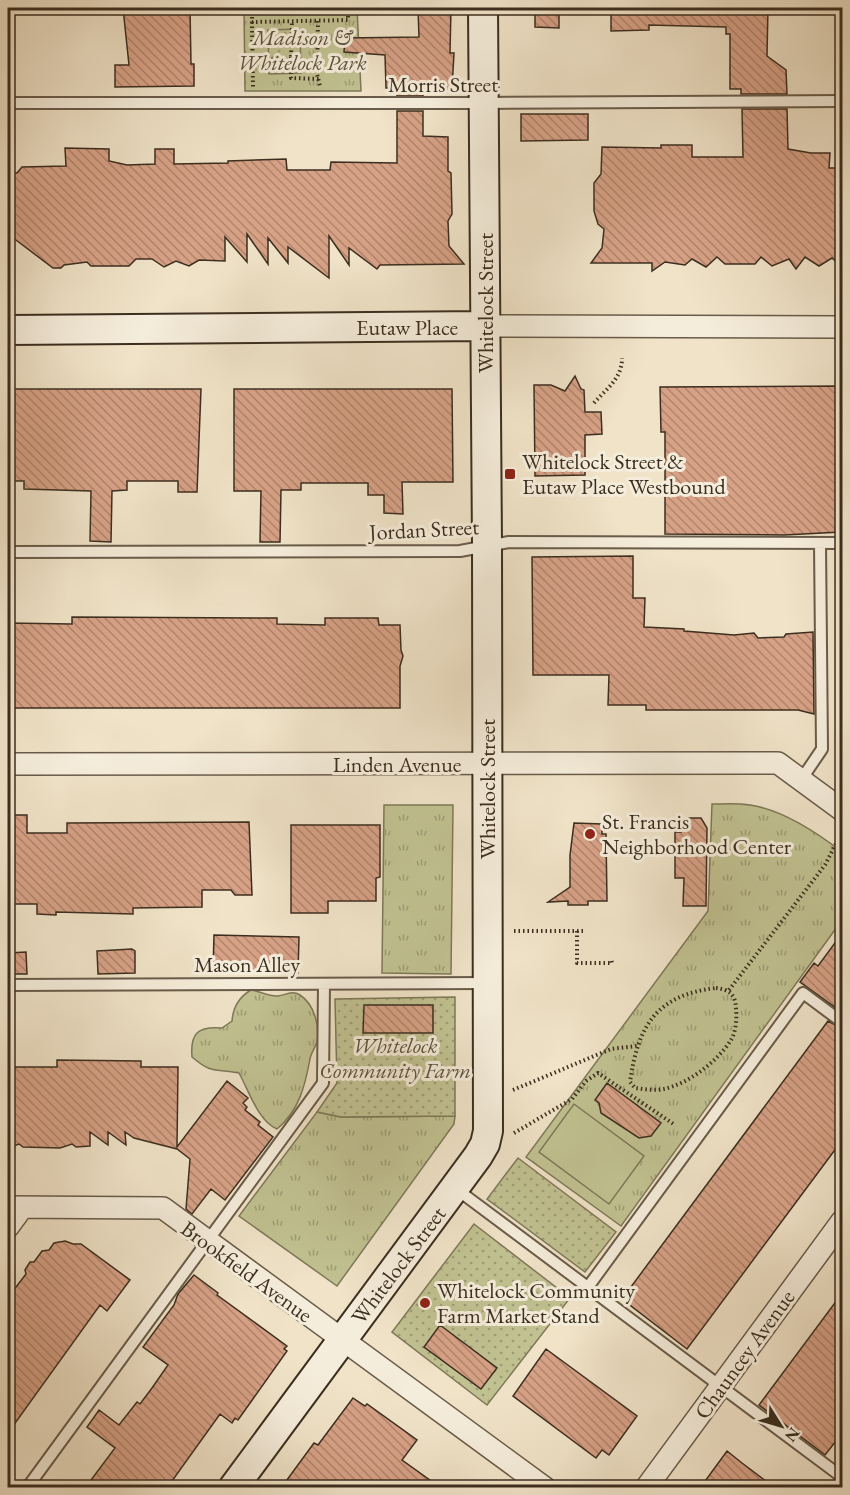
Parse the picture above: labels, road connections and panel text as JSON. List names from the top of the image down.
{
  "streets": {
    "street": [
      "Whitelock Street",
      "Eutaw Place",
      "Linden Avenue",
      "Brookfield Avenue",
      "Chauncey Avenue"
    ],
    "lane": ["Morris Street", "Jordan Street", "Mason Alley"]
  },
  "crossings": [
    ["Morris Street", "Whitelock Street"],
    ["Whitelock Street", "Eutaw Place"],
    ["Whitelock Street", "Jordan Street"],
    ["Whitelock Street", "Linden Avenue"],
    ["Whitelock Street", "Mason Alley"],
    ["Whitelock Street", "Brookfield Avenue"]
  ],
  "parks": ["Madison & Whitelock Park", "Whitelock Community Farm"],
  "places": {
    "transit": ["Whitelock Street & Eutaw Place Westbound"],
    "other": ["St. Francis Neighborhood Center", "Whitelock Community Farm Market Stand"]
  },
  "north": "bottom right"
}
